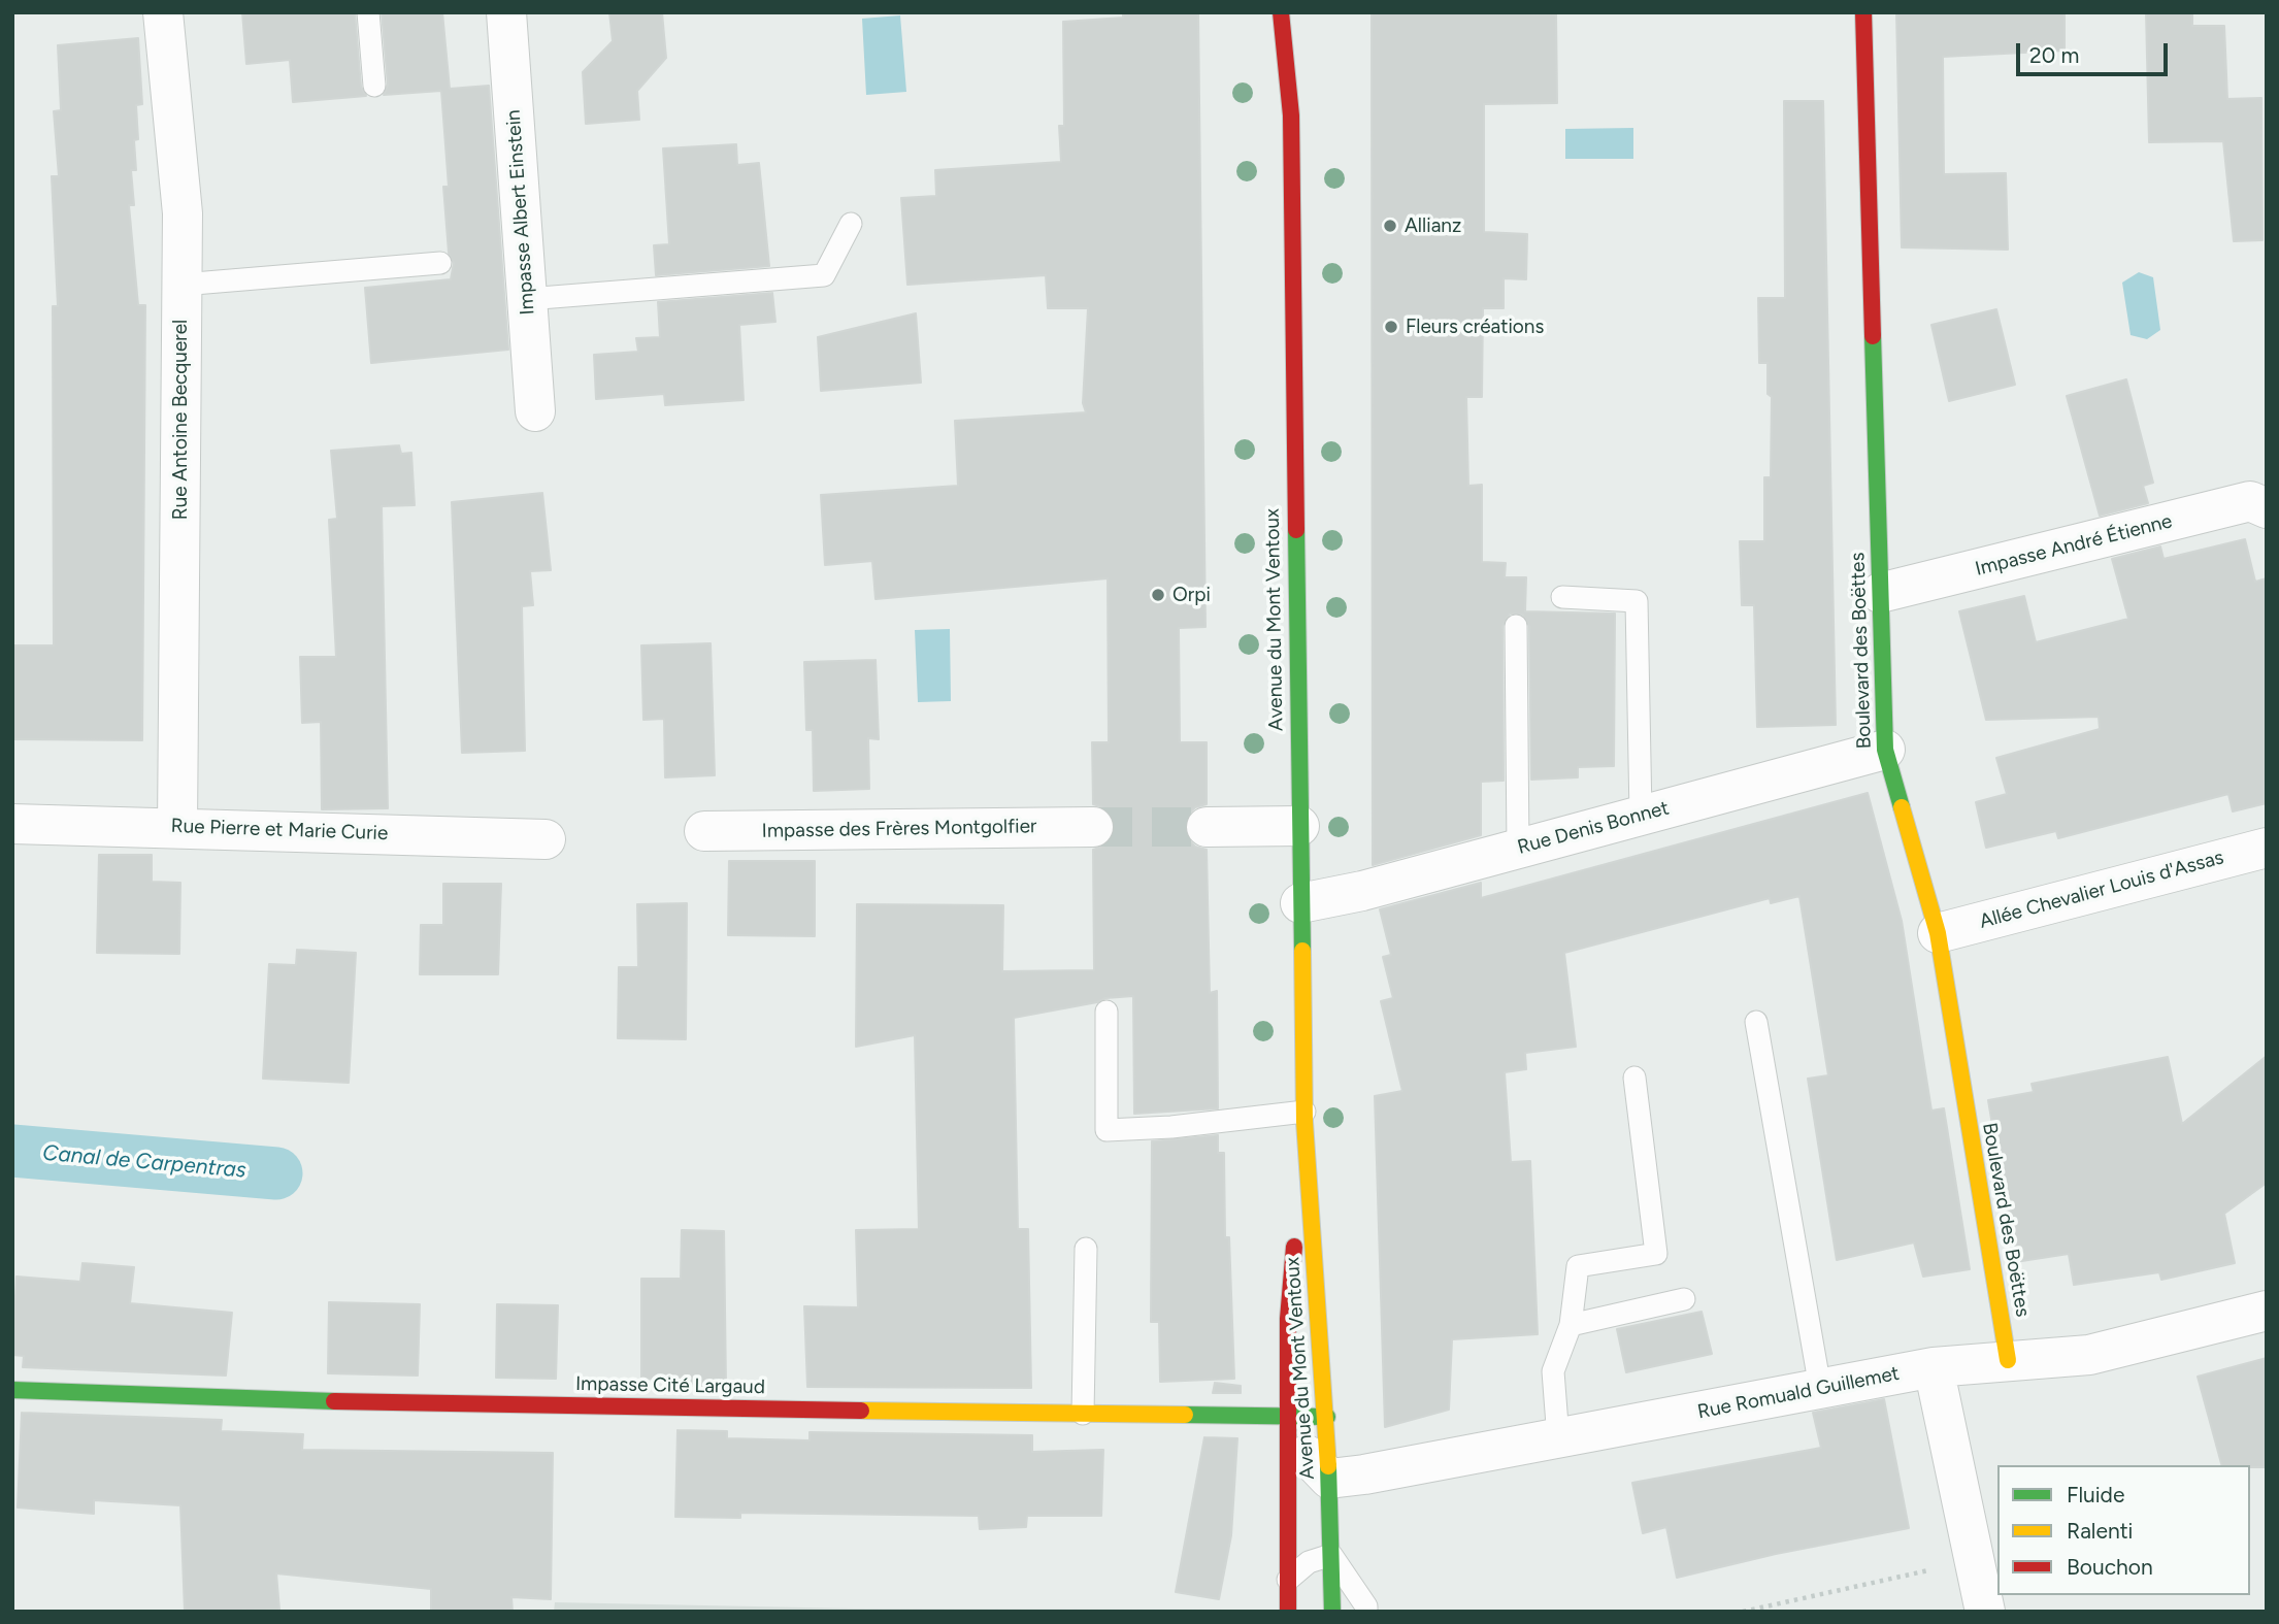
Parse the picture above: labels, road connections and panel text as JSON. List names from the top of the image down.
{
  "streets": {
    "street": [
      "Impasse Albert Einstein",
      "Rue Antoine Becquerel",
      "Impasse André Étienne",
      "Avenue du Mont Ventoux",
      "Boulevard des Boëttes",
      "Rue Denis Bonnet",
      "Impasse des Frères Montgolfier",
      "Rue Pierre et Marie Curie",
      "Allée Chevalier Louis d'Assas",
      "Impasse Cité Largaud",
      "Rue Romuald Guillemet"
    ]
  },
  "crossings": [
    ["Rue Antoine Becquerel", "Rue Pierre et Marie Curie"],
    ["Impasse André Étienne", "Boulevard des Boëttes"],
    ["Avenue du Mont Ventoux", "Rue Denis Bonnet"],
    ["Avenue du Mont Ventoux", "Impasse Cité Largaud"],
    ["Avenue du Mont Ventoux", "Rue Romuald Guillemet"],
    ["Boulevard des Boëttes", "Rue Denis Bonnet"],
    ["Boulevard des Boëttes", "Allée Chevalier Louis d'Assas"],
    ["Boulevard des Boëttes", "Rue Romuald Guillemet"]
  ],
  "water": ["Canal de Carpentras"],
  "places": ["Allianz", "Fleurs créations", "Orpi"],
  "legend": ["Fluide", "Ralenti", "Bouchon"],
  "scale_bar": "20 m"
}
